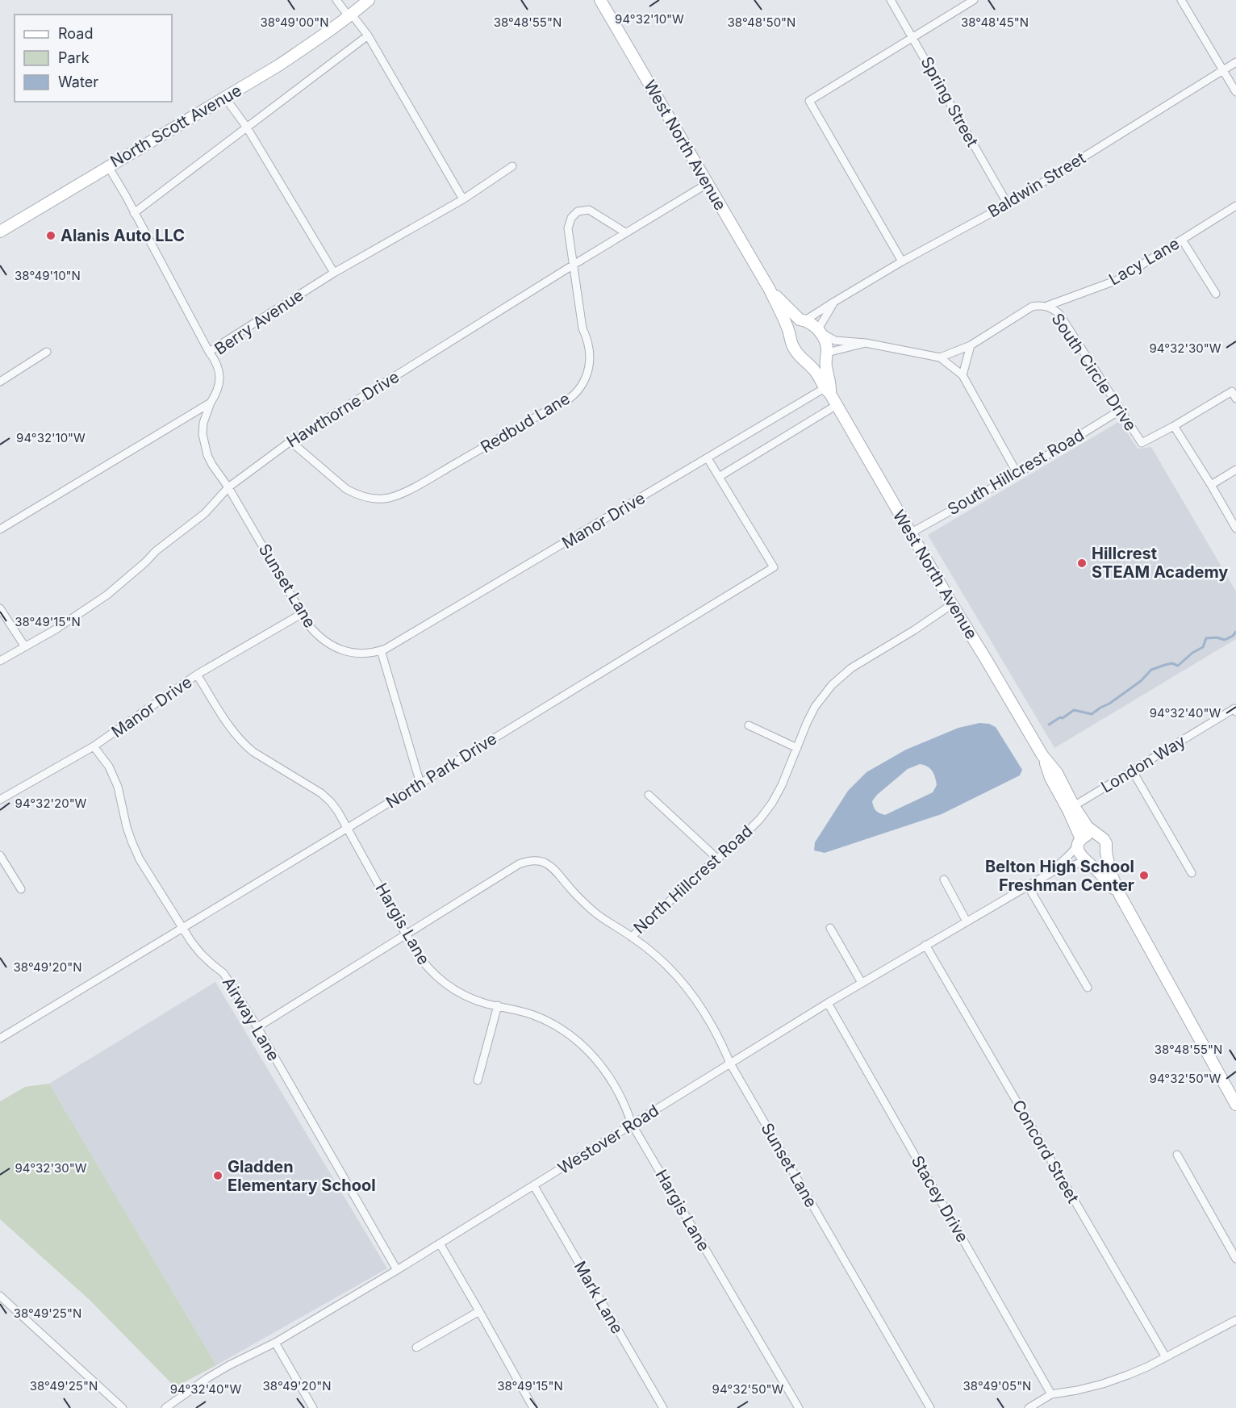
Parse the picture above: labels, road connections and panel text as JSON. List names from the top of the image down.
{
  "streets": {
    "main road": ["North Scott Avenue", "West North Avenue"],
    "street": [
      "Spring Street",
      "Baldwin Street",
      "Lacy Lane",
      "Berry Avenue",
      "South Circle Drive",
      "Hawthorne Drive",
      "Redbud Lane",
      "South Hillcrest Road",
      "Manor Drive",
      "Sunset Lane",
      "London Way",
      "North Park Drive",
      "North Hillcrest Road",
      "Hargis Lane",
      "Airway Lane",
      "Westover Road",
      "Concord Street",
      "Stacey Drive",
      "Mark Lane"
    ]
  },
  "crossings": [
    ["Spring Street", "Baldwin Street"],
    ["West North Avenue", "Baldwin Street"],
    ["West North Avenue", "Hawthorne Drive"],
    ["West North Avenue", "South Hillcrest Road"],
    ["West North Avenue", "Manor Drive"],
    ["West North Avenue", "London Way"],
    ["West North Avenue", "North Hillcrest Road"],
    ["West North Avenue", "Westover Road"],
    ["Lacy Lane", "South Circle Drive"],
    ["Berry Avenue", "Sunset Lane"],
    ["South Circle Drive", "South Hillcrest Road"],
    ["Hawthorne Drive", "Redbud Lane"],
    ["Hawthorne Drive", "Sunset Lane"],
    ["Manor Drive", "Sunset Lane"],
    ["Manor Drive", "North Park Drive"],
    ["Manor Drive", "Hargis Lane"],
    ["Manor Drive", "Airway Lane"],
    ["Sunset Lane", "North Hillcrest Road"],
    ["Sunset Lane", "Westover Road"],
    ["North Park Drive", "Hargis Lane"],
    ["North Park Drive", "Airway Lane"],
    ["North Hillcrest Road", "Hargis Lane"],
    ["North Hillcrest Road", "Airway Lane"],
    ["Hargis Lane", "Westover Road"],
    ["Airway Lane", "Westover Road"],
    ["Westover Road", "Concord Street"],
    ["Westover Road", "Stacey Drive"],
    ["Westover Road", "Mark Lane"]
  ],
  "places": [
    "Alanis Auto LLC",
    "Hillcrest STEAM Academy",
    "Belton High School Freshman Center",
    "Gladden Elementary School"
  ],
  "legend": ["Road", "Park", "Water"],
  "coordinates": [
    "94°32'10\"W",
    "38°49'00\"N",
    "38°48'55\"N",
    "38°48'50\"N",
    "38°48'45\"N",
    "38°49'10\"N",
    "94°32'30\"W",
    "38°49'15\"N",
    "94°32'40\"W",
    "94°32'20\"W",
    "38°49'20\"N",
    "94°32'50\"W",
    "38°49'25\"N",
    "38°49'05\"N"
  ]
}
